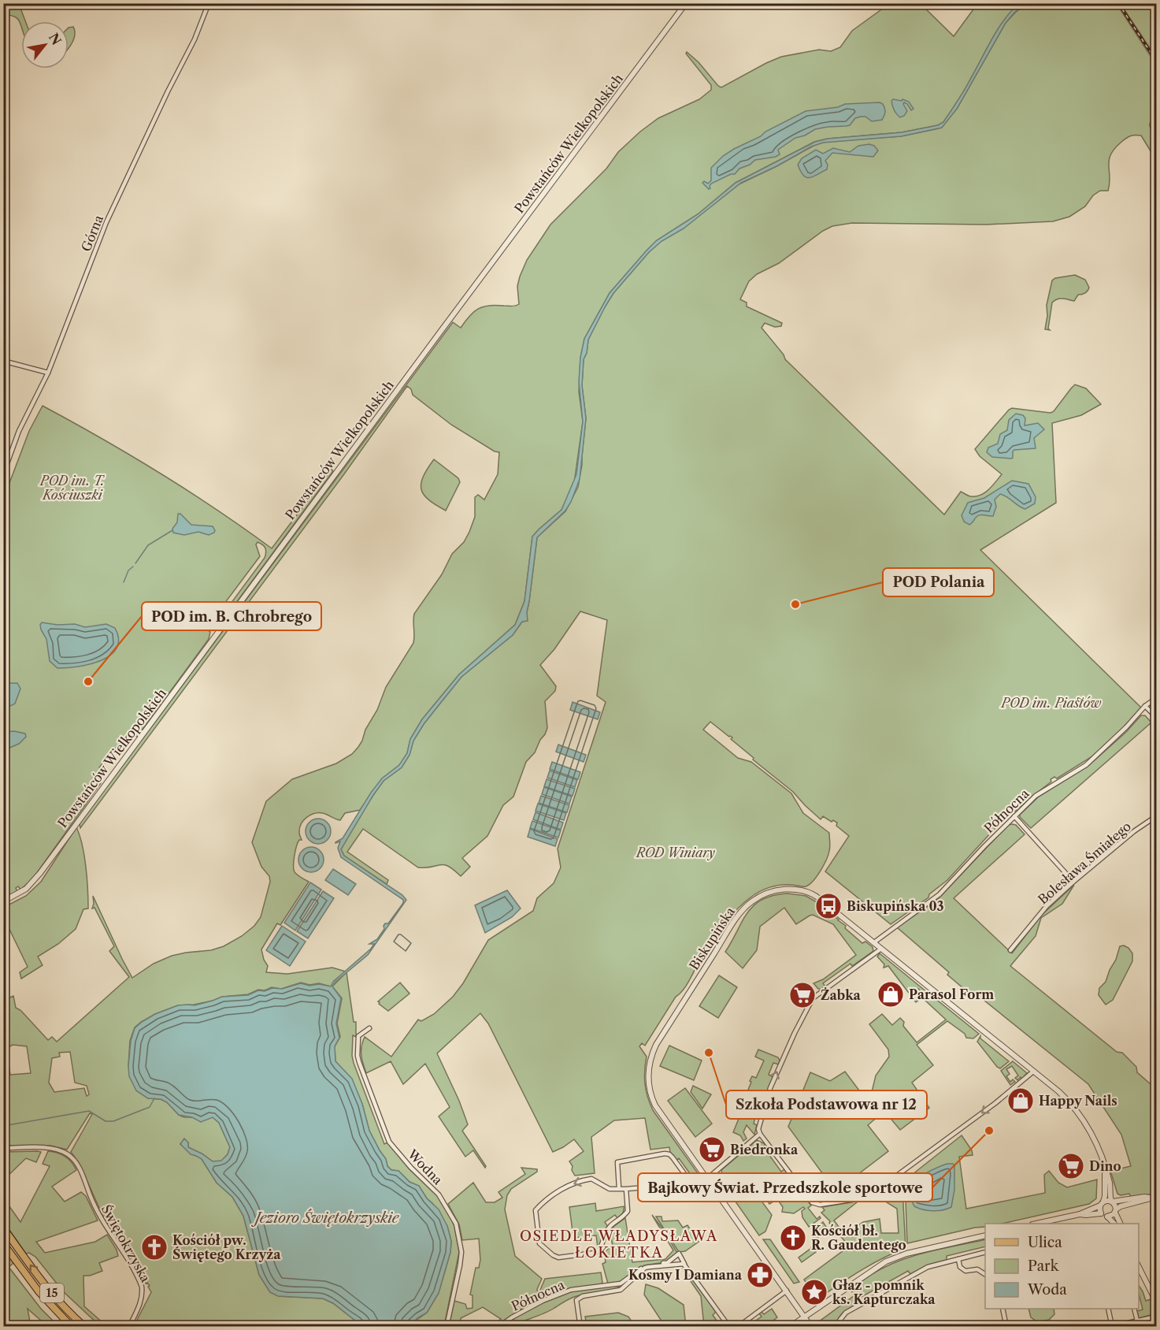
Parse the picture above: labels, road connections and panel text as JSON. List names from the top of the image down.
{
  "streets": {
    "main road": ["15"],
    "street": [
      "Powstańców Wielkopolskich",
      "Górna",
      "Północna",
      "Bolesława Śmiałego",
      "Biskupińska",
      "Wodna",
      "Świętokrzyska"
    ]
  },
  "crossings": [
    ["Północna", "Biskupińska"]
  ],
  "districts": ["OSIEDLE WŁADYSŁAWA ŁOKIETKA"],
  "water": ["Jezioro Świętokrzyskie"],
  "parks": ["POD im. T. Kościuszki", "POD im. Piastów", "ROD Winiary"],
  "places": {
    "other": [
      "POD Polania",
      "POD im. B. Chrobrego",
      "Szkoła Podstawowa nr 12",
      "Bajkowy Świat. Przedszkole sportowe"
    ],
    "bus stop": ["Biskupińska 03"],
    "shop": ["Parasol Form", "Happy Nails"],
    "supermarket": ["Żabka", "Biedronka", "Dino"],
    "church": ["Kościół bł. R. Gaudentego", "Kościół pw. Świętego Krzyża"],
    "pharmacy": ["Kosmy I Damiana"],
    "place": ["Głaz - pomnik ks. Kapturczaka"]
  },
  "legend": ["Ulica", "Park", "Woda"],
  "north": "top right"
}
